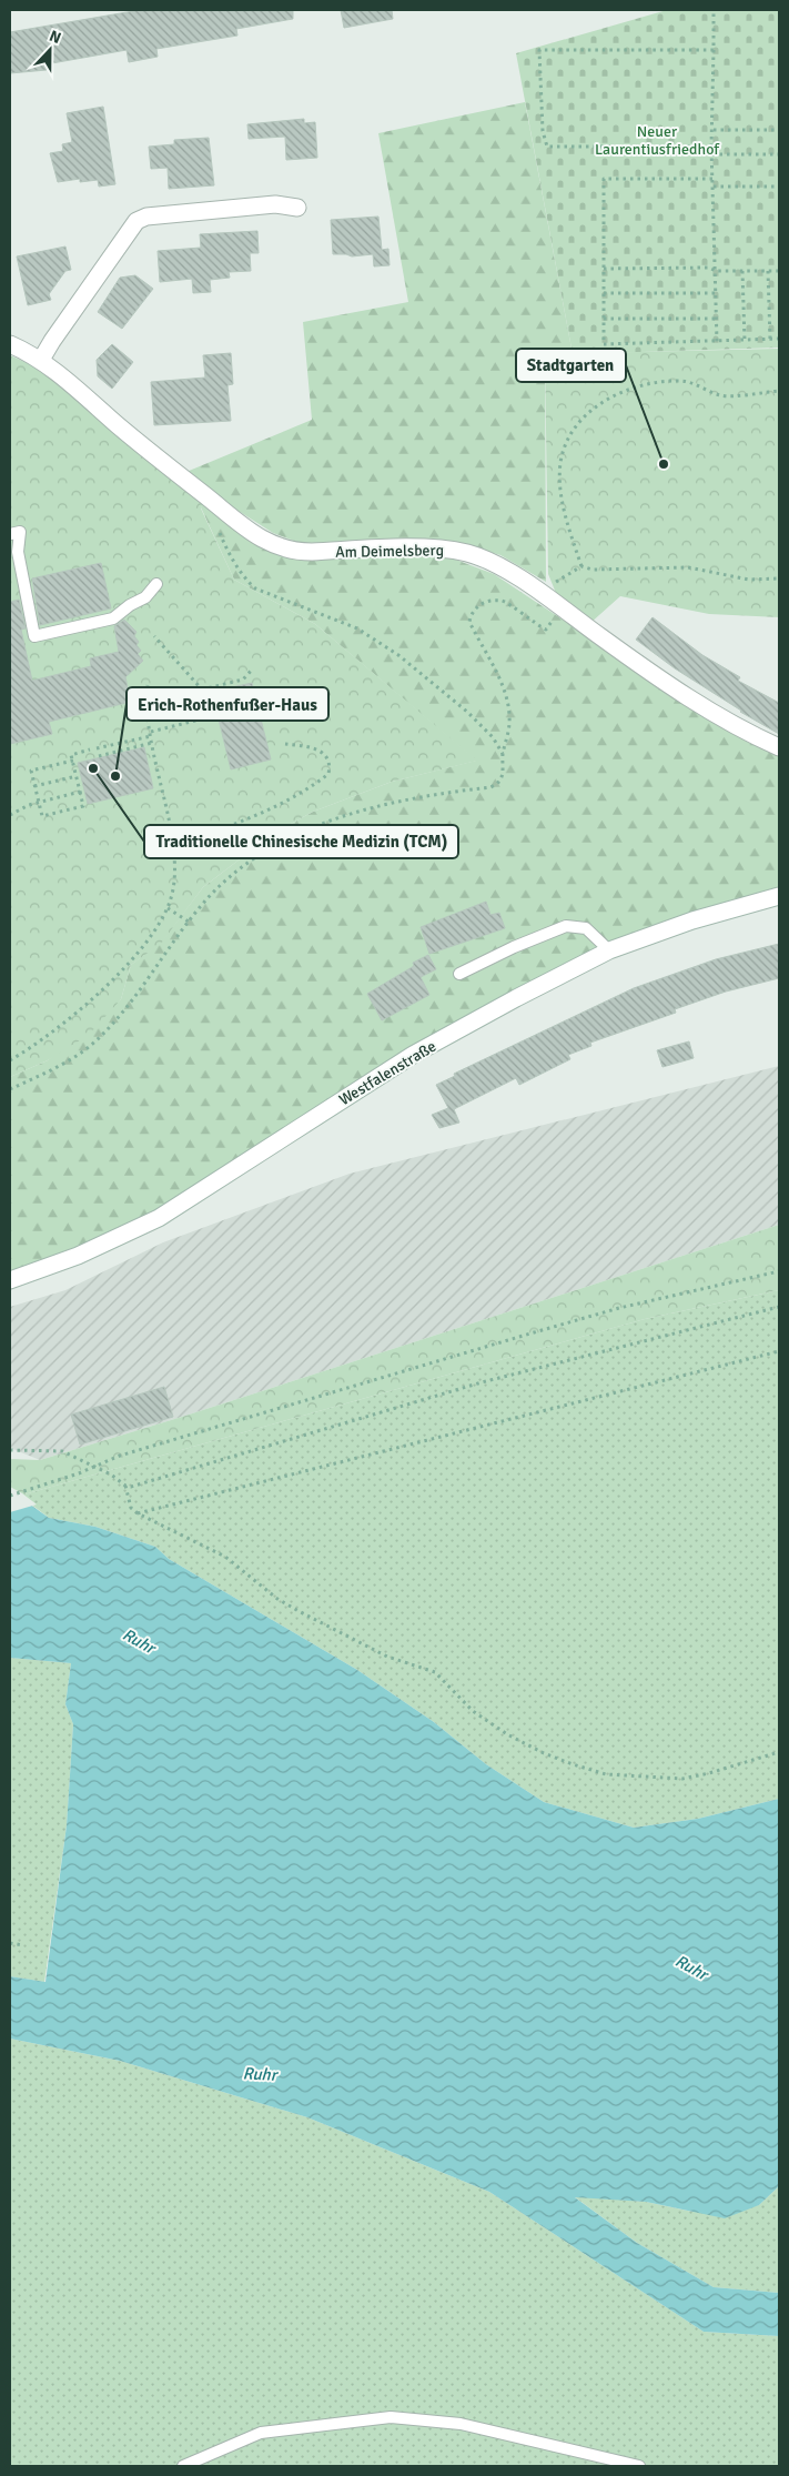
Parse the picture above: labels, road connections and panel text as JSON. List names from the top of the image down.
{
  "streets": {
    "street": ["Am Deimelsberg", "Westfalenstraße"]
  },
  "water": ["Ruhr"],
  "parks": ["Neuer Laurentiusfriedhof"],
  "places": ["Stadtgarten", "Traditionelle Chinesische Medizin (TCM)", "Erich-Rothenfußer-Haus"],
  "north": "top"
}
